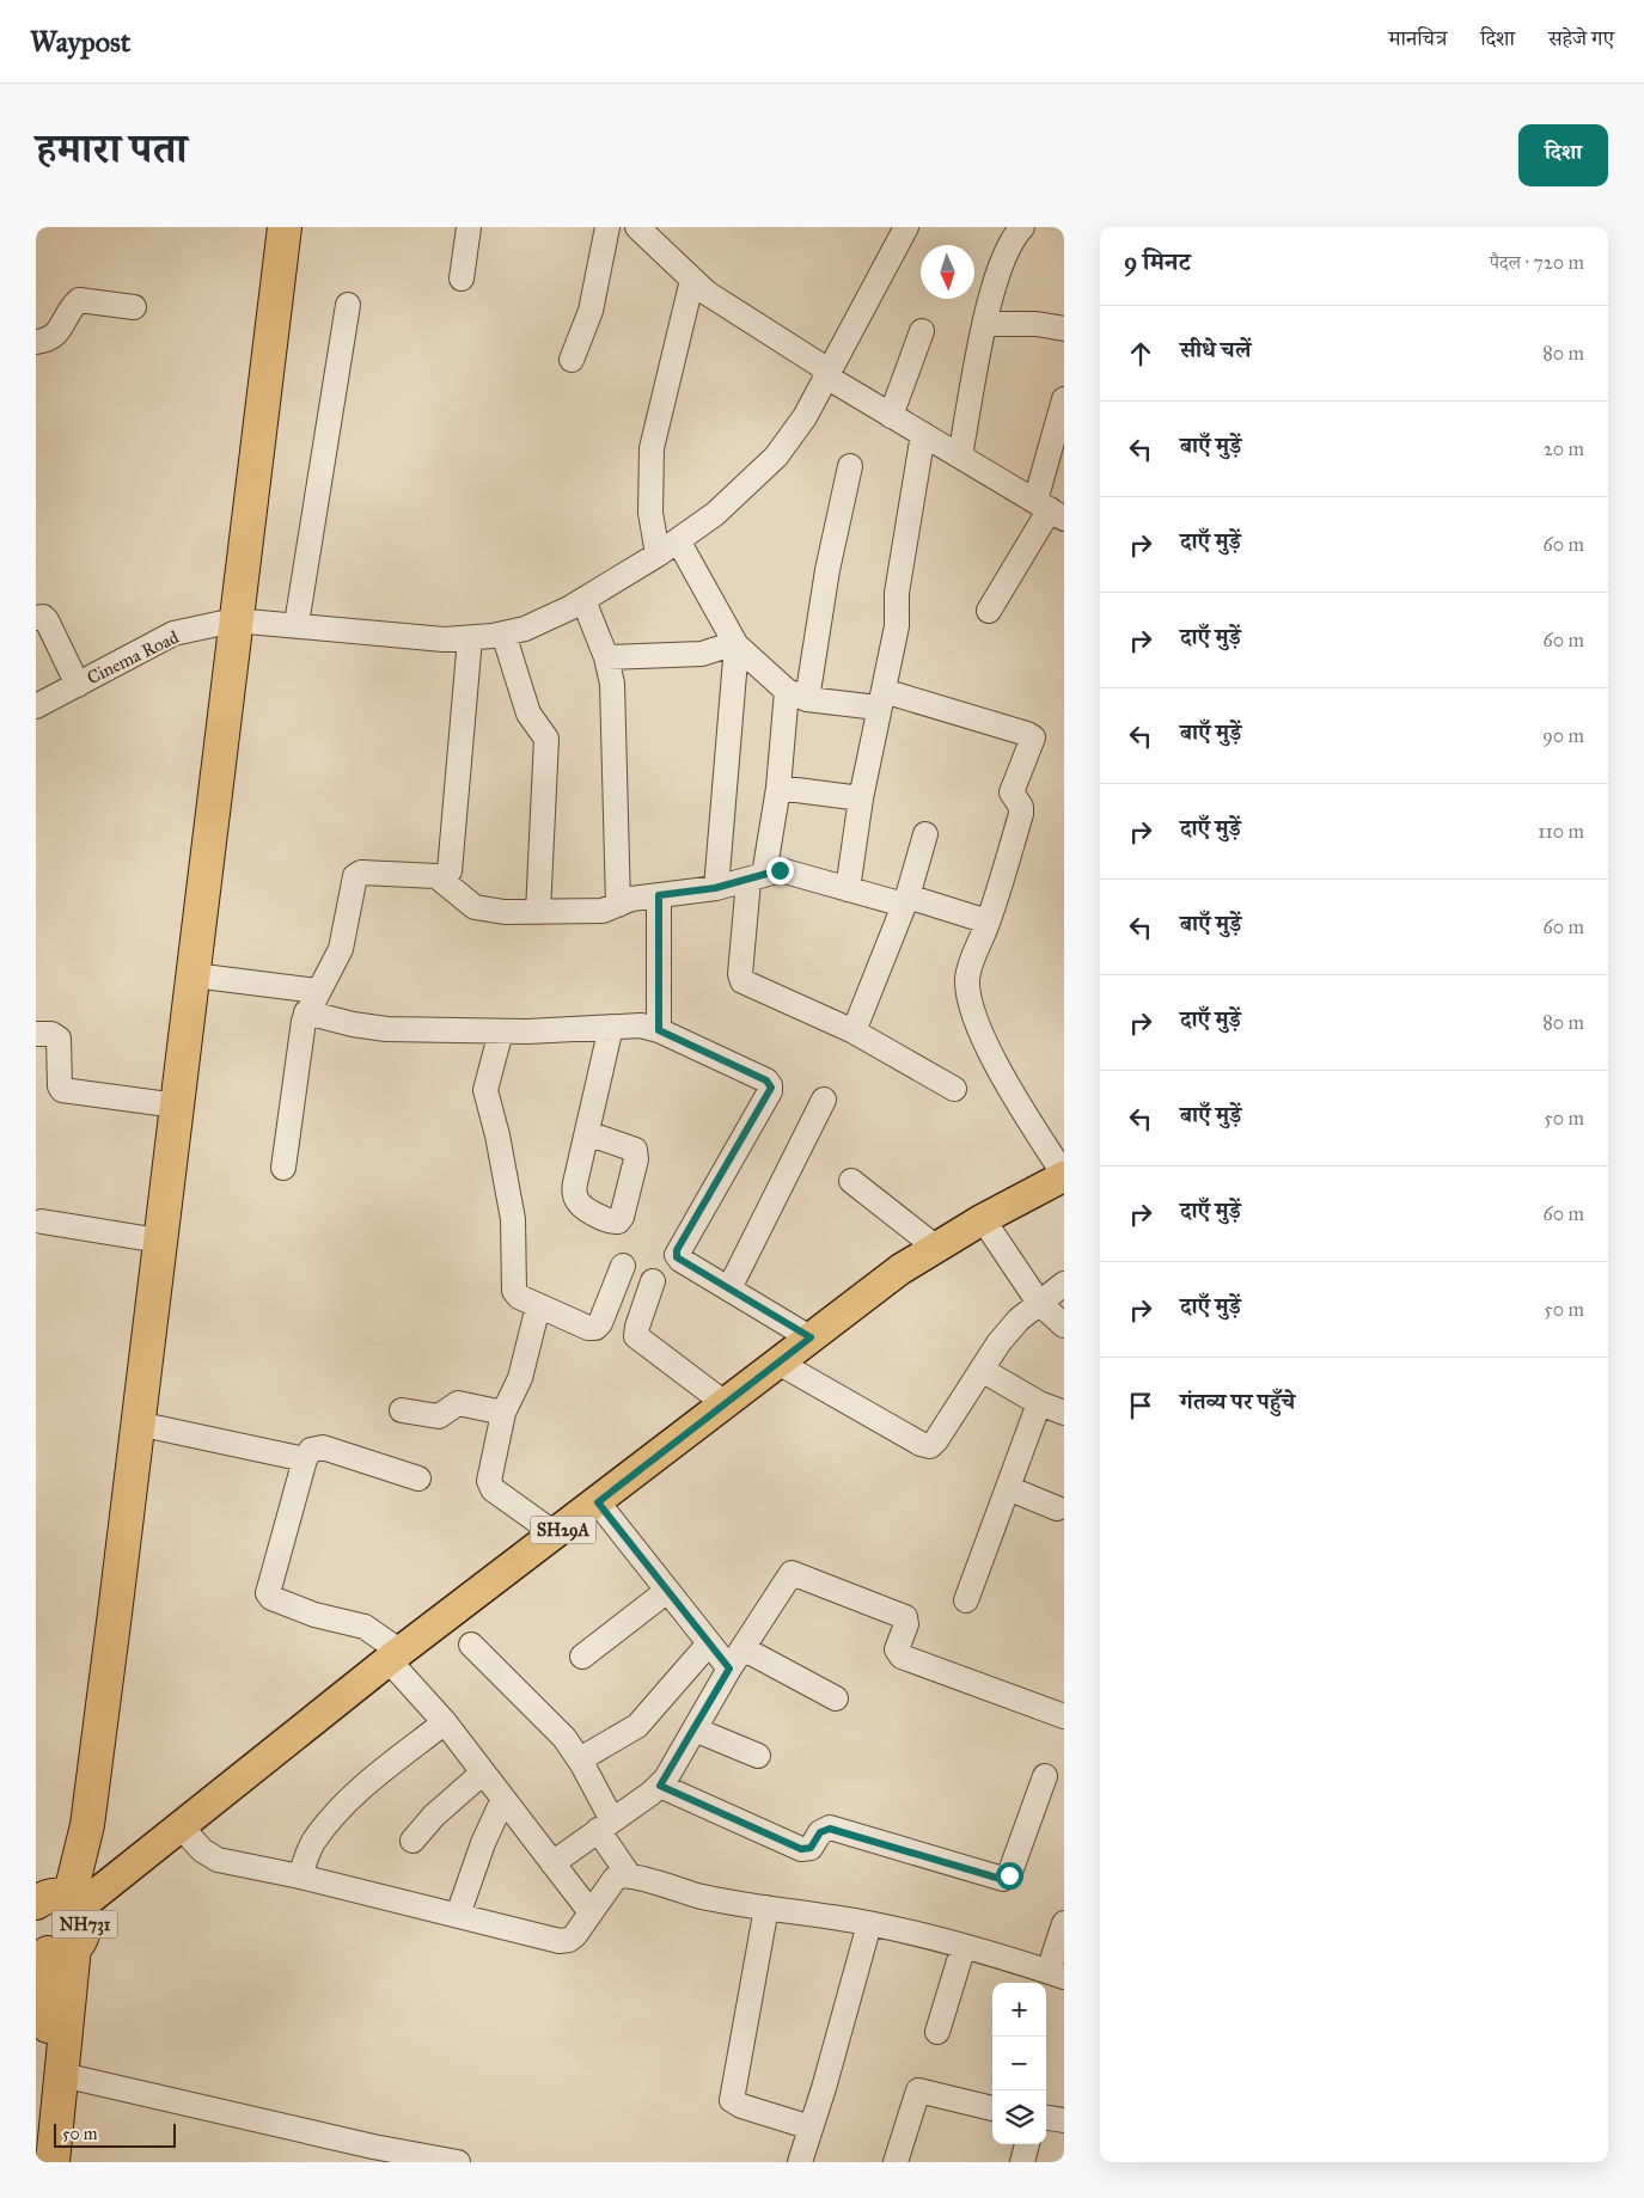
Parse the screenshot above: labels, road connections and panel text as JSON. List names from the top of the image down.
{
  "streets": {
    "highway": ["NH731"],
    "main road": ["SH29A"],
    "street": ["Cinema Road"]
  },
  "crossings": [
    ["SH29A", "NH731"]
  ],
  "scale_bar": "50 m",
  "north": "bottom",
  "page": {
    "header": "Waypost",
    "nav": ["मानचित्र", "दिशा", "सहेजे गए"],
    "title": "हमारा पता",
    "buttons": "दिशा",
    "heading": ["9 मिनट", "पैदल · 720 m"],
    "list": [
      ["सीधे चलें", "80 m"],
      ["बाएँ मुड़ें", "20 m"],
      ["दाएँ मुड़ें", "60 m"],
      ["दाएँ मुड़ें", "60 m"],
      ["बाएँ मुड़ें", "90 m"],
      ["दाएँ मुड़ें", "110 m"],
      ["बाएँ मुड़ें", "60 m"],
      ["दाएँ मुड़ें", "80 m"],
      ["बाएँ मुड़ें", "50 m"],
      ["दाएँ मुड़ें", "60 m"],
      ["दाएँ मुड़ें", "50 m"],
      "गंतव्य पर पहुँचे"
    ],
    "map_buttons": ["+", "−"],
    "scale": "50 m"
  }
}
